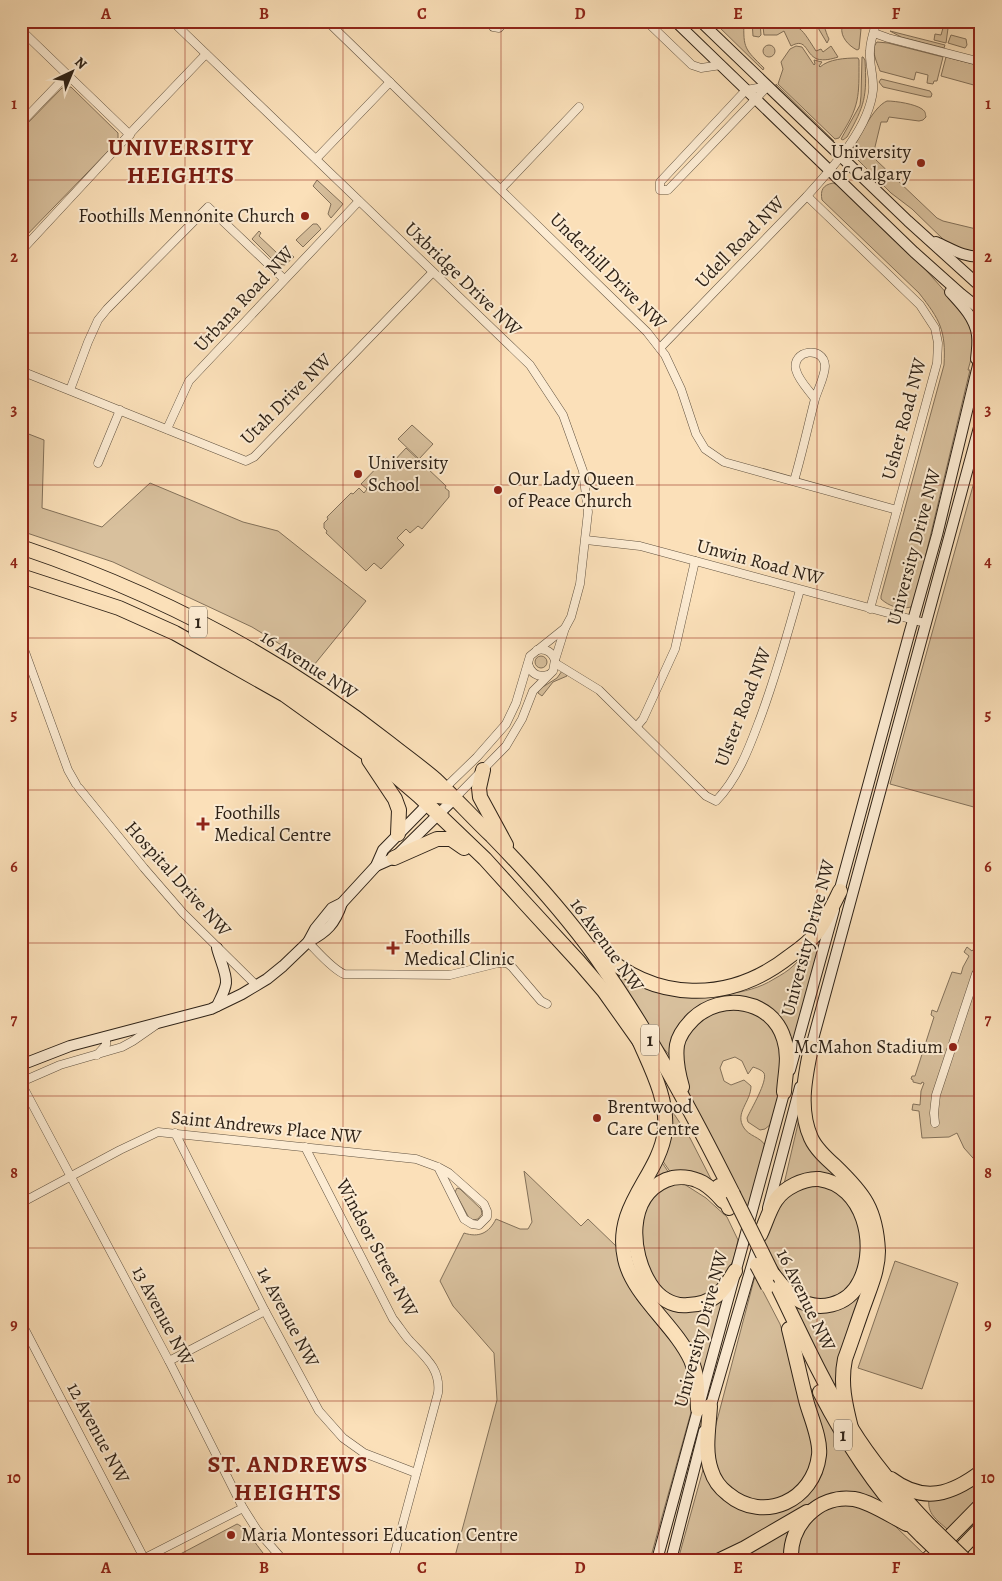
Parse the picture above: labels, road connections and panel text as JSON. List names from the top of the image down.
{
  "streets": {
    "highway": ["1", "16 Avenue NW"],
    "street": [
      "Udell Road NW",
      "Underhill Drive NW",
      "Uxbridge Drive NW",
      "Urbana Road NW",
      "Utah Drive NW",
      "Usher Road NW",
      "University Drive NW",
      "Unwin Road NW",
      "Ulster Road NW",
      "Hospital Drive NW",
      "Saint Andrews Place NW",
      "Windsor Street NW",
      "13 Avenue NW",
      "14 Avenue NW",
      "12 Avenue NW"
    ]
  },
  "crossings": [
    ["Udell Road NW", "Underhill Drive NW"],
    ["Udell Road NW", "Usher Road NW"],
    ["Underhill Drive NW", "Usher Road NW"],
    ["Uxbridge Drive NW", "Urbana Road NW"],
    ["Uxbridge Drive NW", "Utah Drive NW"],
    ["Uxbridge Drive NW", "Unwin Road NW"],
    ["Uxbridge Drive NW", "Ulster Road NW"],
    ["Urbana Road NW", "Utah Drive NW"],
    ["Usher Road NW", "Unwin Road NW"],
    ["University Drive NW", "Unwin Road NW"],
    ["Unwin Road NW", "Ulster Road NW"],
    ["Saint Andrews Place NW", "Windsor Street NW"],
    ["Saint Andrews Place NW", "13 Avenue NW"],
    ["Saint Andrews Place NW", "14 Avenue NW"],
    ["Windsor Street NW", "14 Avenue NW"]
  ],
  "districts": ["UNIVERSITY HEIGHTS", "ST. ANDREWS HEIGHTS"],
  "places": {
    "other": [
      "University of Calgary",
      "Foothills Mennonite Church",
      "University School",
      "Our Lady Queen of Peace Church",
      "McMahon Stadium",
      "Brentwood Care Centre",
      "Maria Montessori Education Centre"
    ],
    "health": ["Foothills Medical Centre", "Foothills Medical Clinic"]
  },
  "north": "top right",
  "grid": {
    "columns": [
      "A",
      "B",
      "C",
      "D",
      "E",
      "F"
    ],
    "rows": [
      "1",
      "2",
      "3",
      "4",
      "5",
      "6",
      "7",
      "8",
      "9",
      "10"
    ]
  }
}
